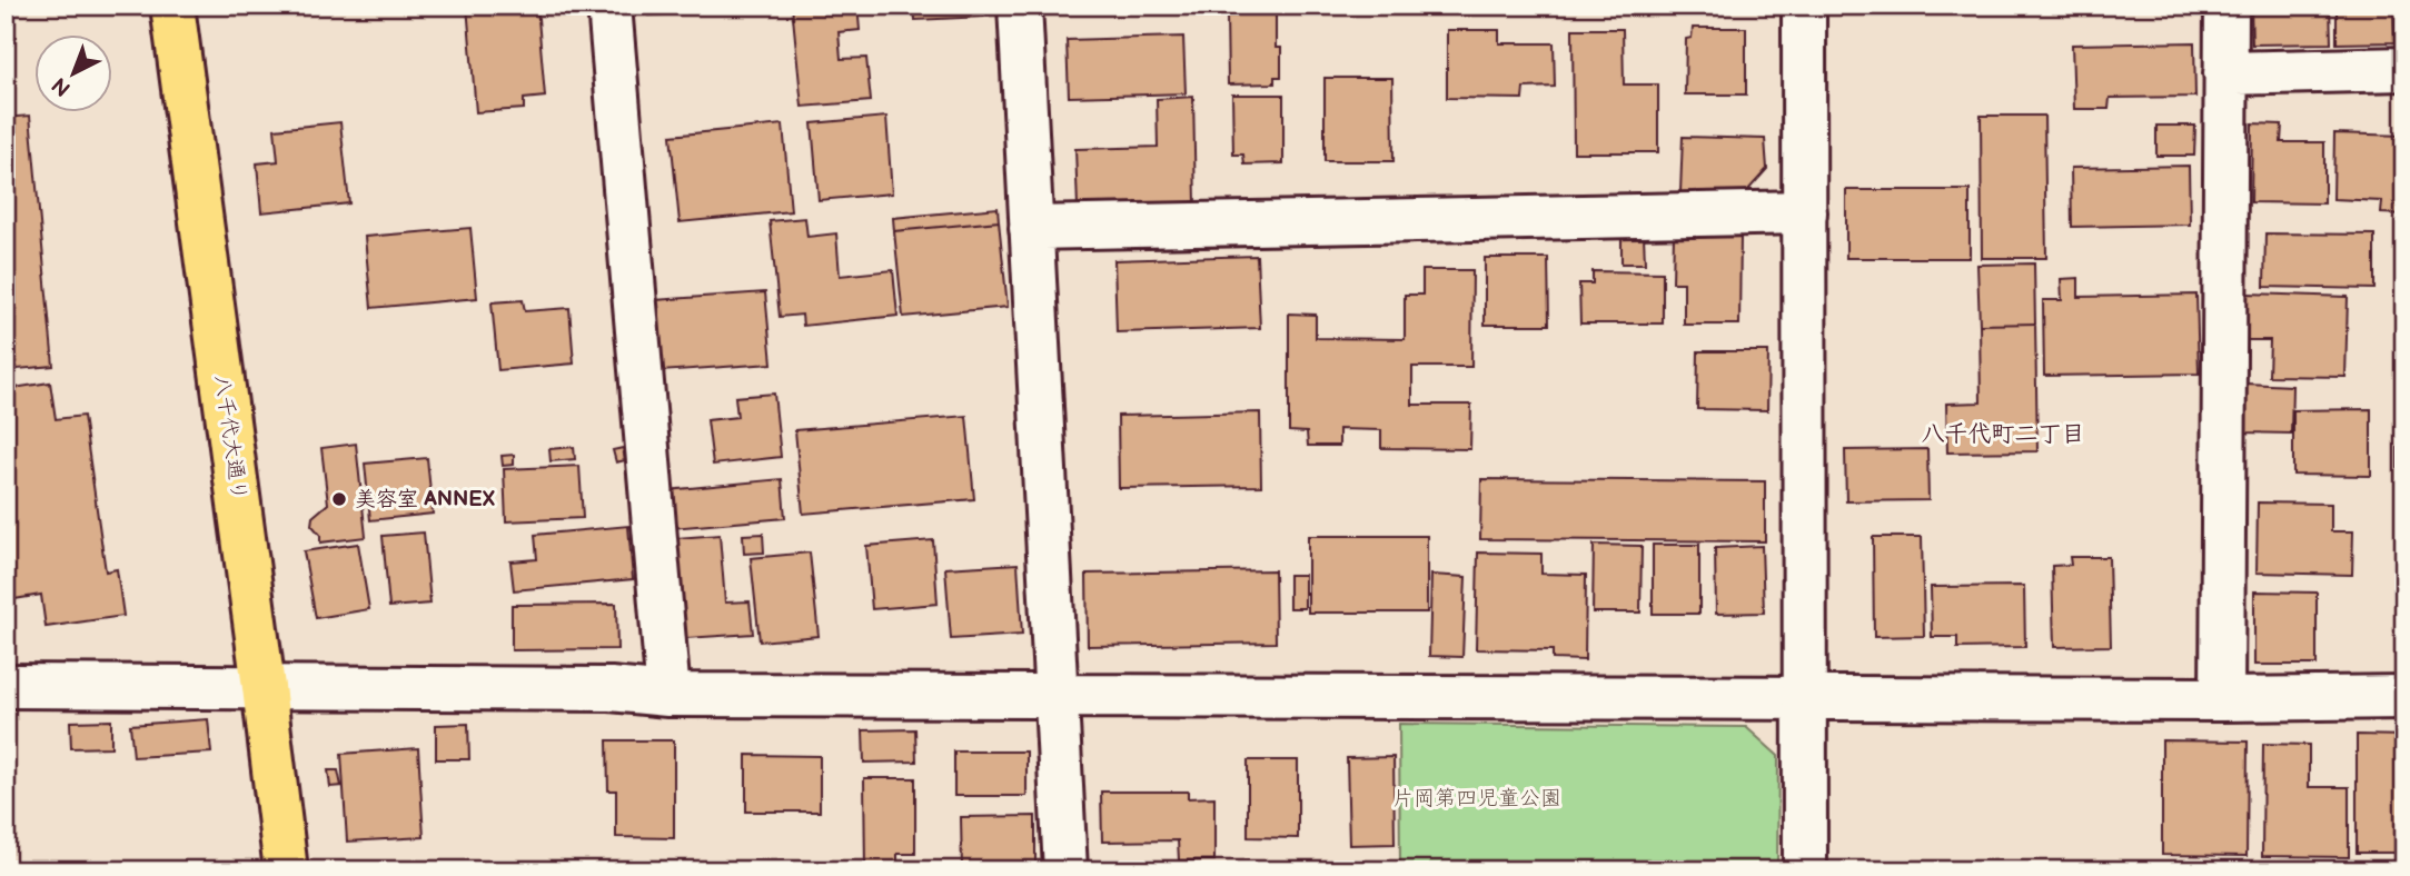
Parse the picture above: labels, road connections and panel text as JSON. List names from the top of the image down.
{
  "streets": {
    "main road": ["八千代大通り"]
  },
  "districts": ["八千代町二丁目"],
  "parks": ["片岡第四児童公園"],
  "places": ["美容室 ANNEX"],
  "north": "bottom left"
}
